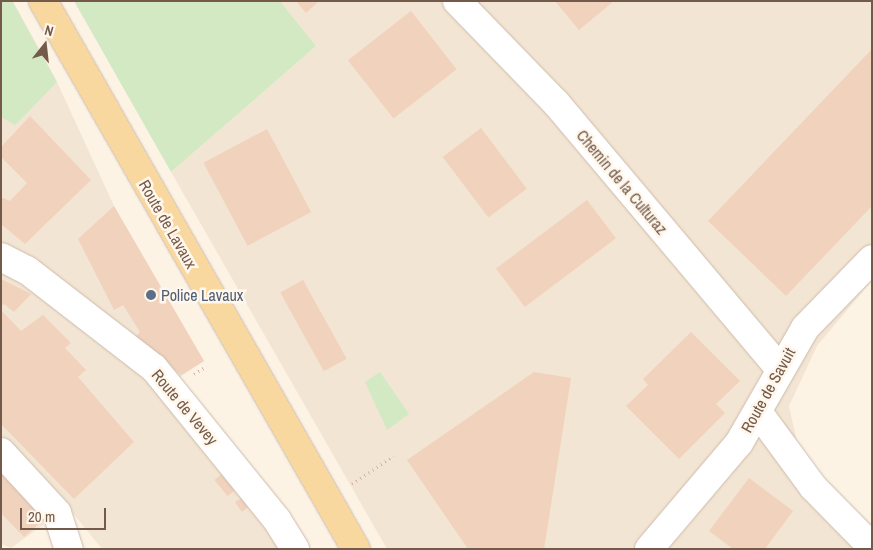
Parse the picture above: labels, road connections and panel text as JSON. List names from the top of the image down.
{
  "streets": {
    "main road": ["Route de Lavaux"],
    "street": ["Chemin de la Culturaz", "Route de Savuit", "Route de Vevey"]
  },
  "crossings": [
    ["Chemin de la Culturaz", "Route de Savuit"]
  ],
  "places": ["Police Lavaux"],
  "scale_bar": "20 m",
  "north": "top"
}
